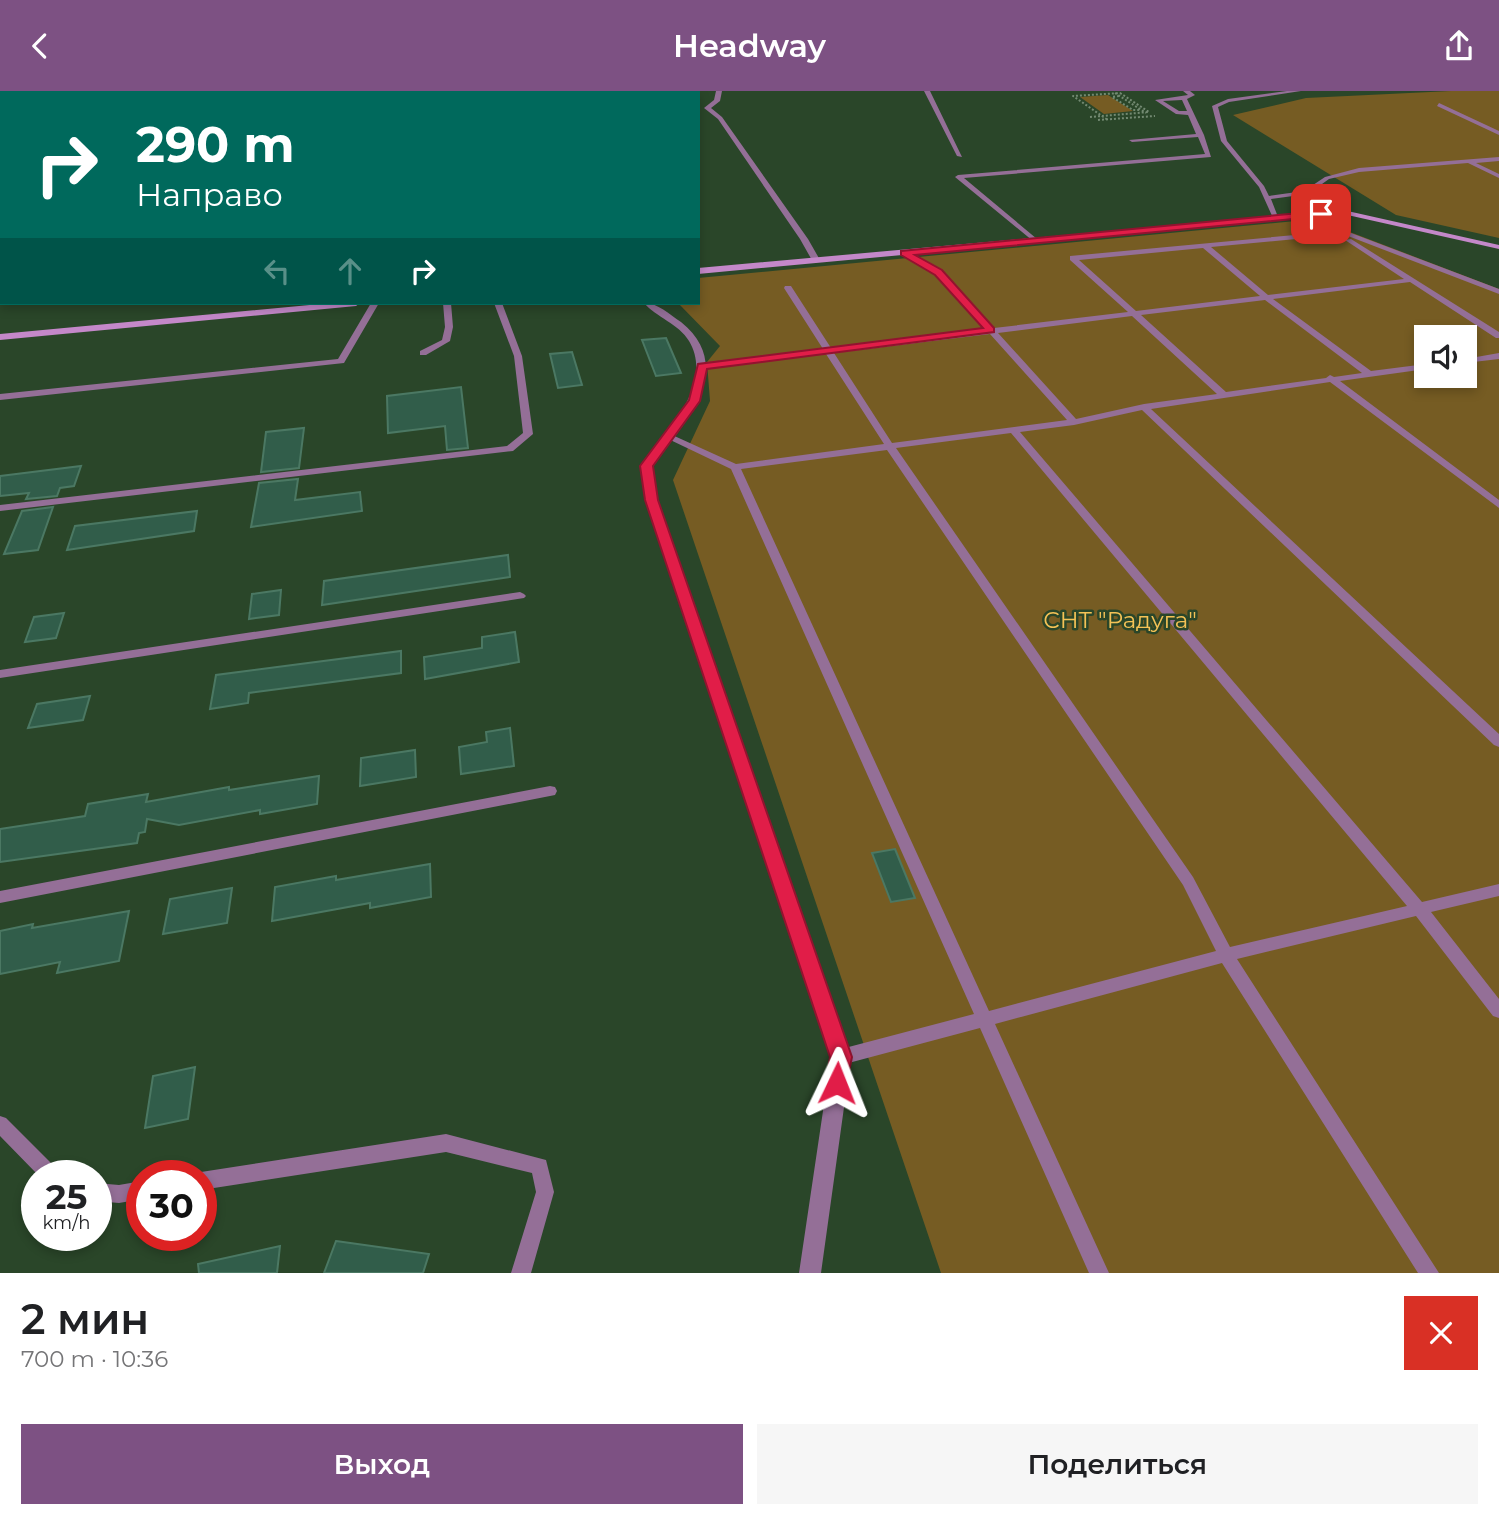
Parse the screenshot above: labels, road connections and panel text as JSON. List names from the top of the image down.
{
  "parks": ["СНТ \"Радуга\""],
  "page": {
    "header": "Headway",
    "turn": ["290 m", "Направо"],
    "speed": "25 km/h",
    "limit": "30",
    "heading": ["2 мин", "700 m · 10:36"],
    "buttons": ["Выход", "Поделиться"]
  }
}
